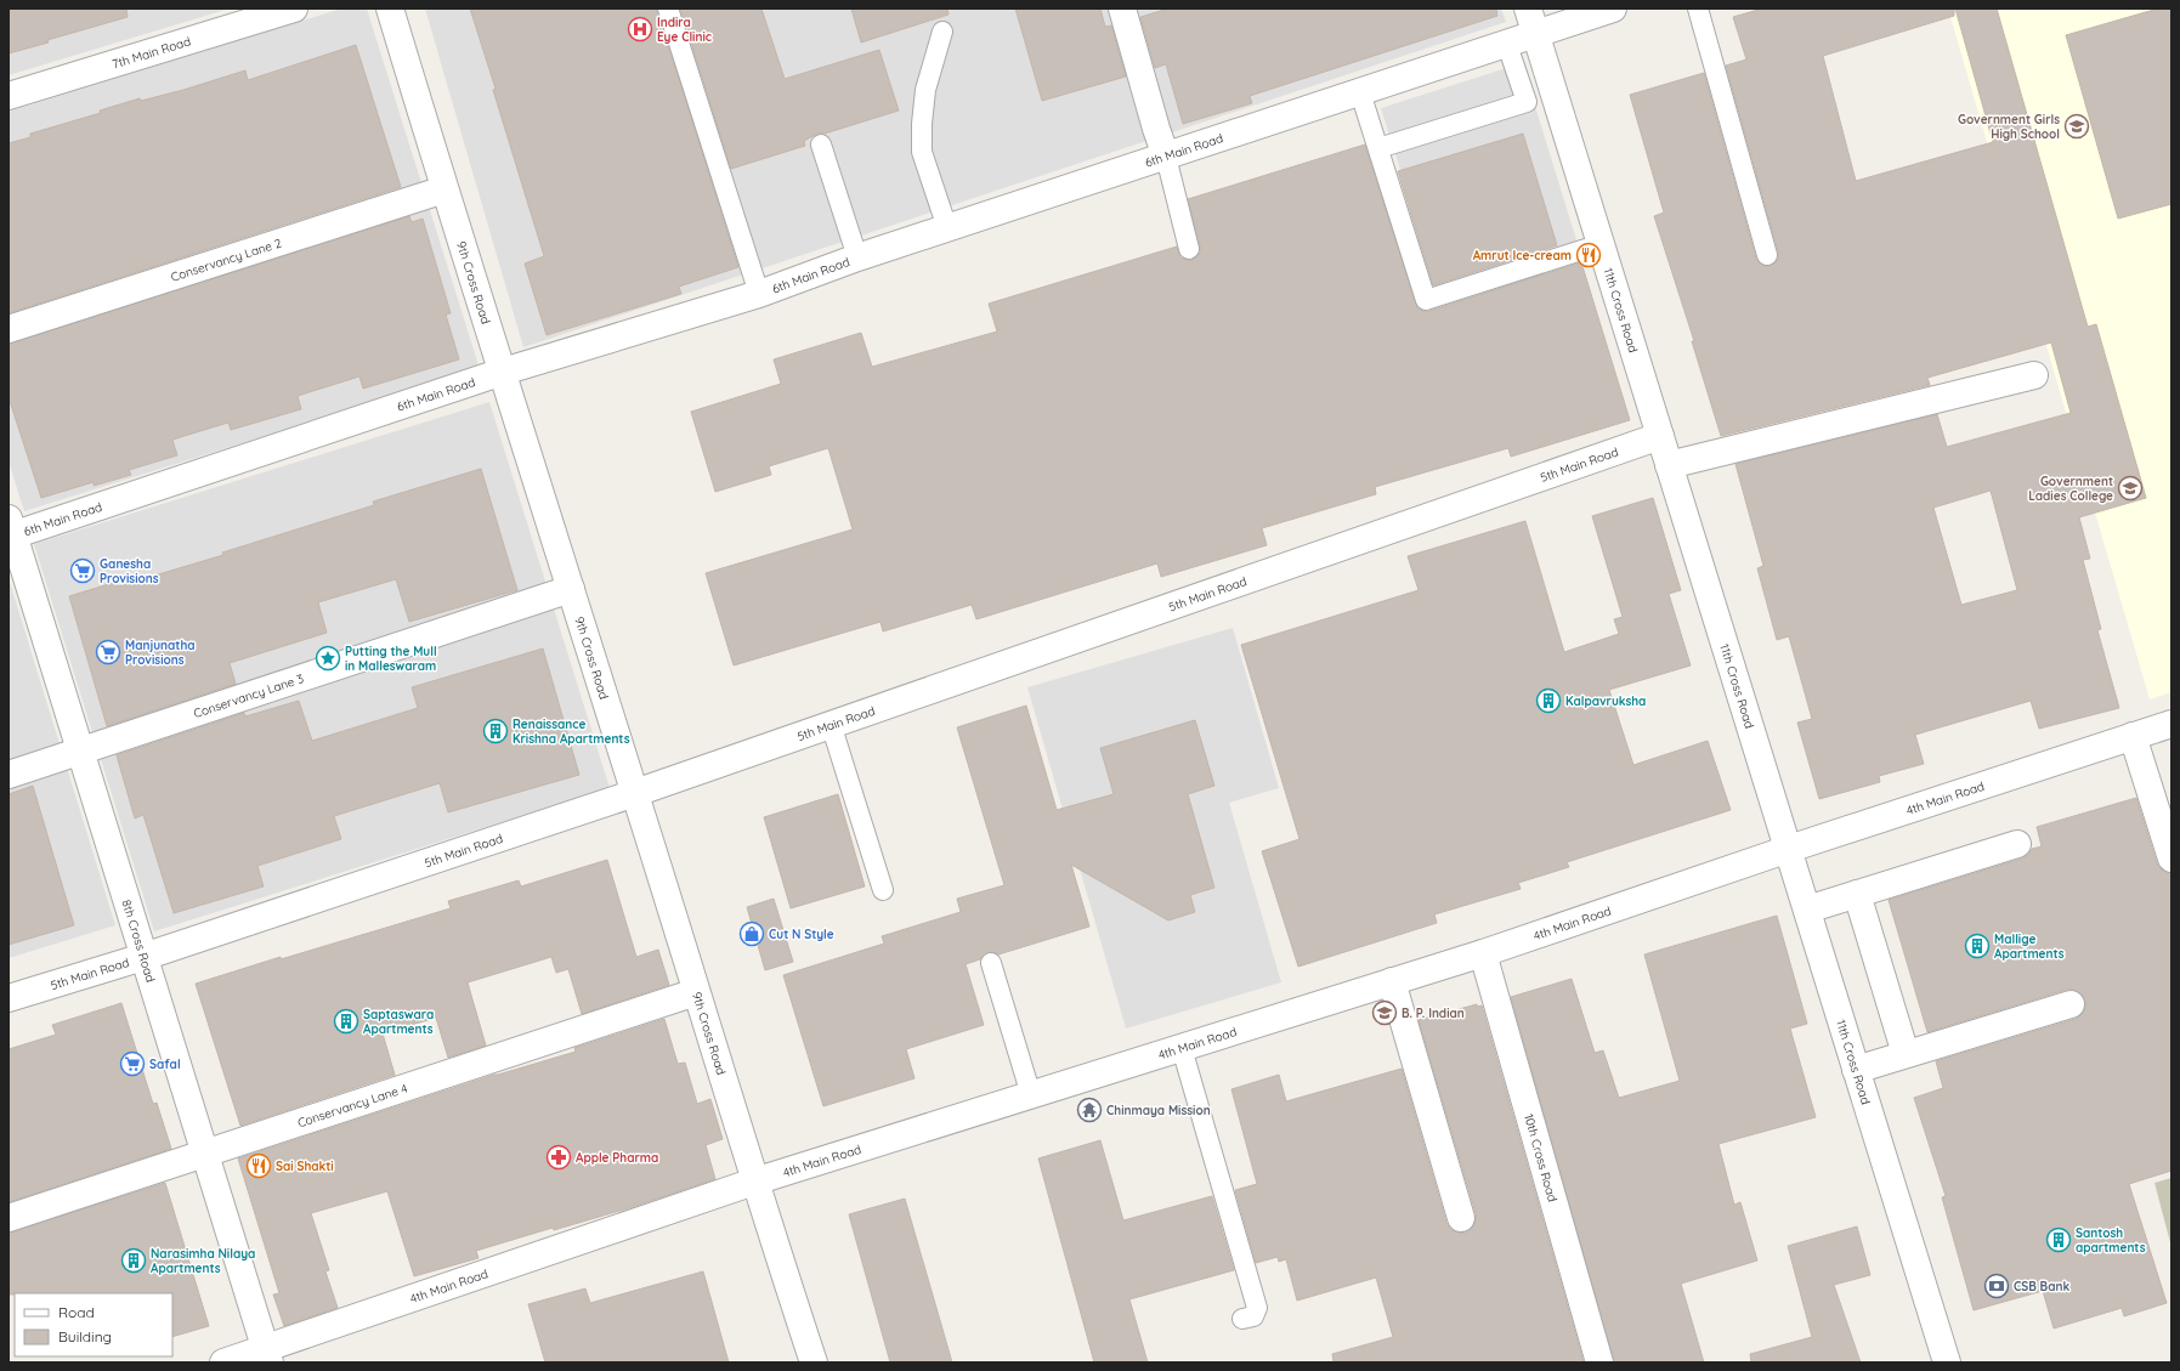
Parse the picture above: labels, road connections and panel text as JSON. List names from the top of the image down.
{
  "streets": {
    "street": [
      "7th Main Road",
      "6th Main Road",
      "Conservancy Lane 2",
      "9th Cross Road",
      "11th Cross Road",
      "5th Main Road",
      "Conservancy Lane 3",
      "4th Main Road",
      "8th Cross Road",
      "Conservancy Lane 4",
      "10th Cross Road"
    ]
  },
  "crossings": [
    ["6th Main Road", "9th Cross Road"],
    ["6th Main Road", "11th Cross Road"],
    ["6th Main Road", "8th Cross Road"],
    ["Conservancy Lane 2", "9th Cross Road"],
    ["9th Cross Road", "5th Main Road"],
    ["9th Cross Road", "Conservancy Lane 3"],
    ["9th Cross Road", "4th Main Road"],
    ["9th Cross Road", "Conservancy Lane 4"],
    ["11th Cross Road", "5th Main Road"],
    ["11th Cross Road", "4th Main Road"],
    ["5th Main Road", "8th Cross Road"],
    ["Conservancy Lane 3", "8th Cross Road"],
    ["4th Main Road", "8th Cross Road"],
    ["4th Main Road", "10th Cross Road"],
    ["8th Cross Road", "Conservancy Lane 4"]
  ],
  "places": {
    "hospital": ["Indira Eye Clinic"],
    "school or university": ["Government Girls High School", "Government Ladies College", "B. P. Indian"],
    "restaurant": ["Amrut Ice-cream", "Sai Shakti"],
    "supermarket": ["Ganesha Provisions", "Manjunatha Provisions", "Safal"],
    "place": ["Putting the Mull in Malleswaram"],
    "building": [
      "Kalpavruksha",
      "Renaissance Krishna Apartments",
      "Mallige Apartments",
      "Saptaswara Apartments",
      "Santosh apartments",
      "Narasimha Nilaya Apartments"
    ],
    "shop": ["Cut N Style"],
    "temple": ["Chinmaya Mission"],
    "pharmacy": ["Apple Pharma"],
    "bank": ["CSB Bank"]
  },
  "legend": ["Road", "Building"]
}
